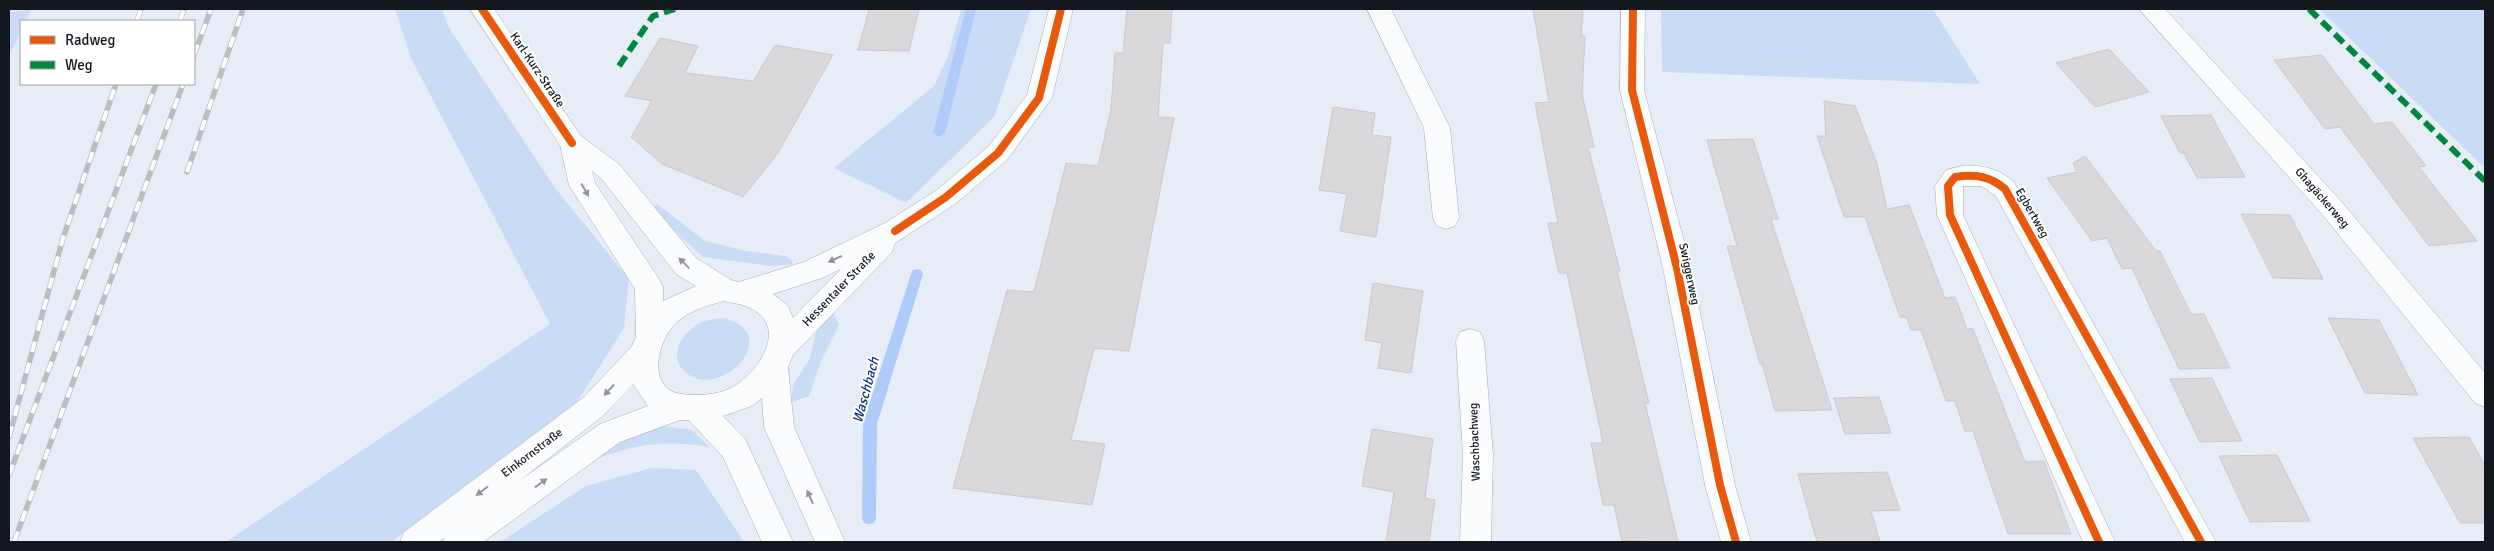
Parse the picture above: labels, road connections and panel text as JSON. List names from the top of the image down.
{
  "streets": {
    "street": [
      "Karl-Kurz-Straße",
      "Ghagäckerweg",
      "Egbertweg",
      "Swiggerweg",
      "Hessentaler Straße",
      "Waschbachweg",
      "Einkornstraße"
    ]
  },
  "crossings": [
    ["Karl-Kurz-Straße", "Hessentaler Straße"],
    ["Karl-Kurz-Straße", "Einkornstraße"],
    ["Hessentaler Straße", "Einkornstraße"]
  ],
  "water": ["Waschbach"],
  "legend": ["Radweg", "Weg"]
}
